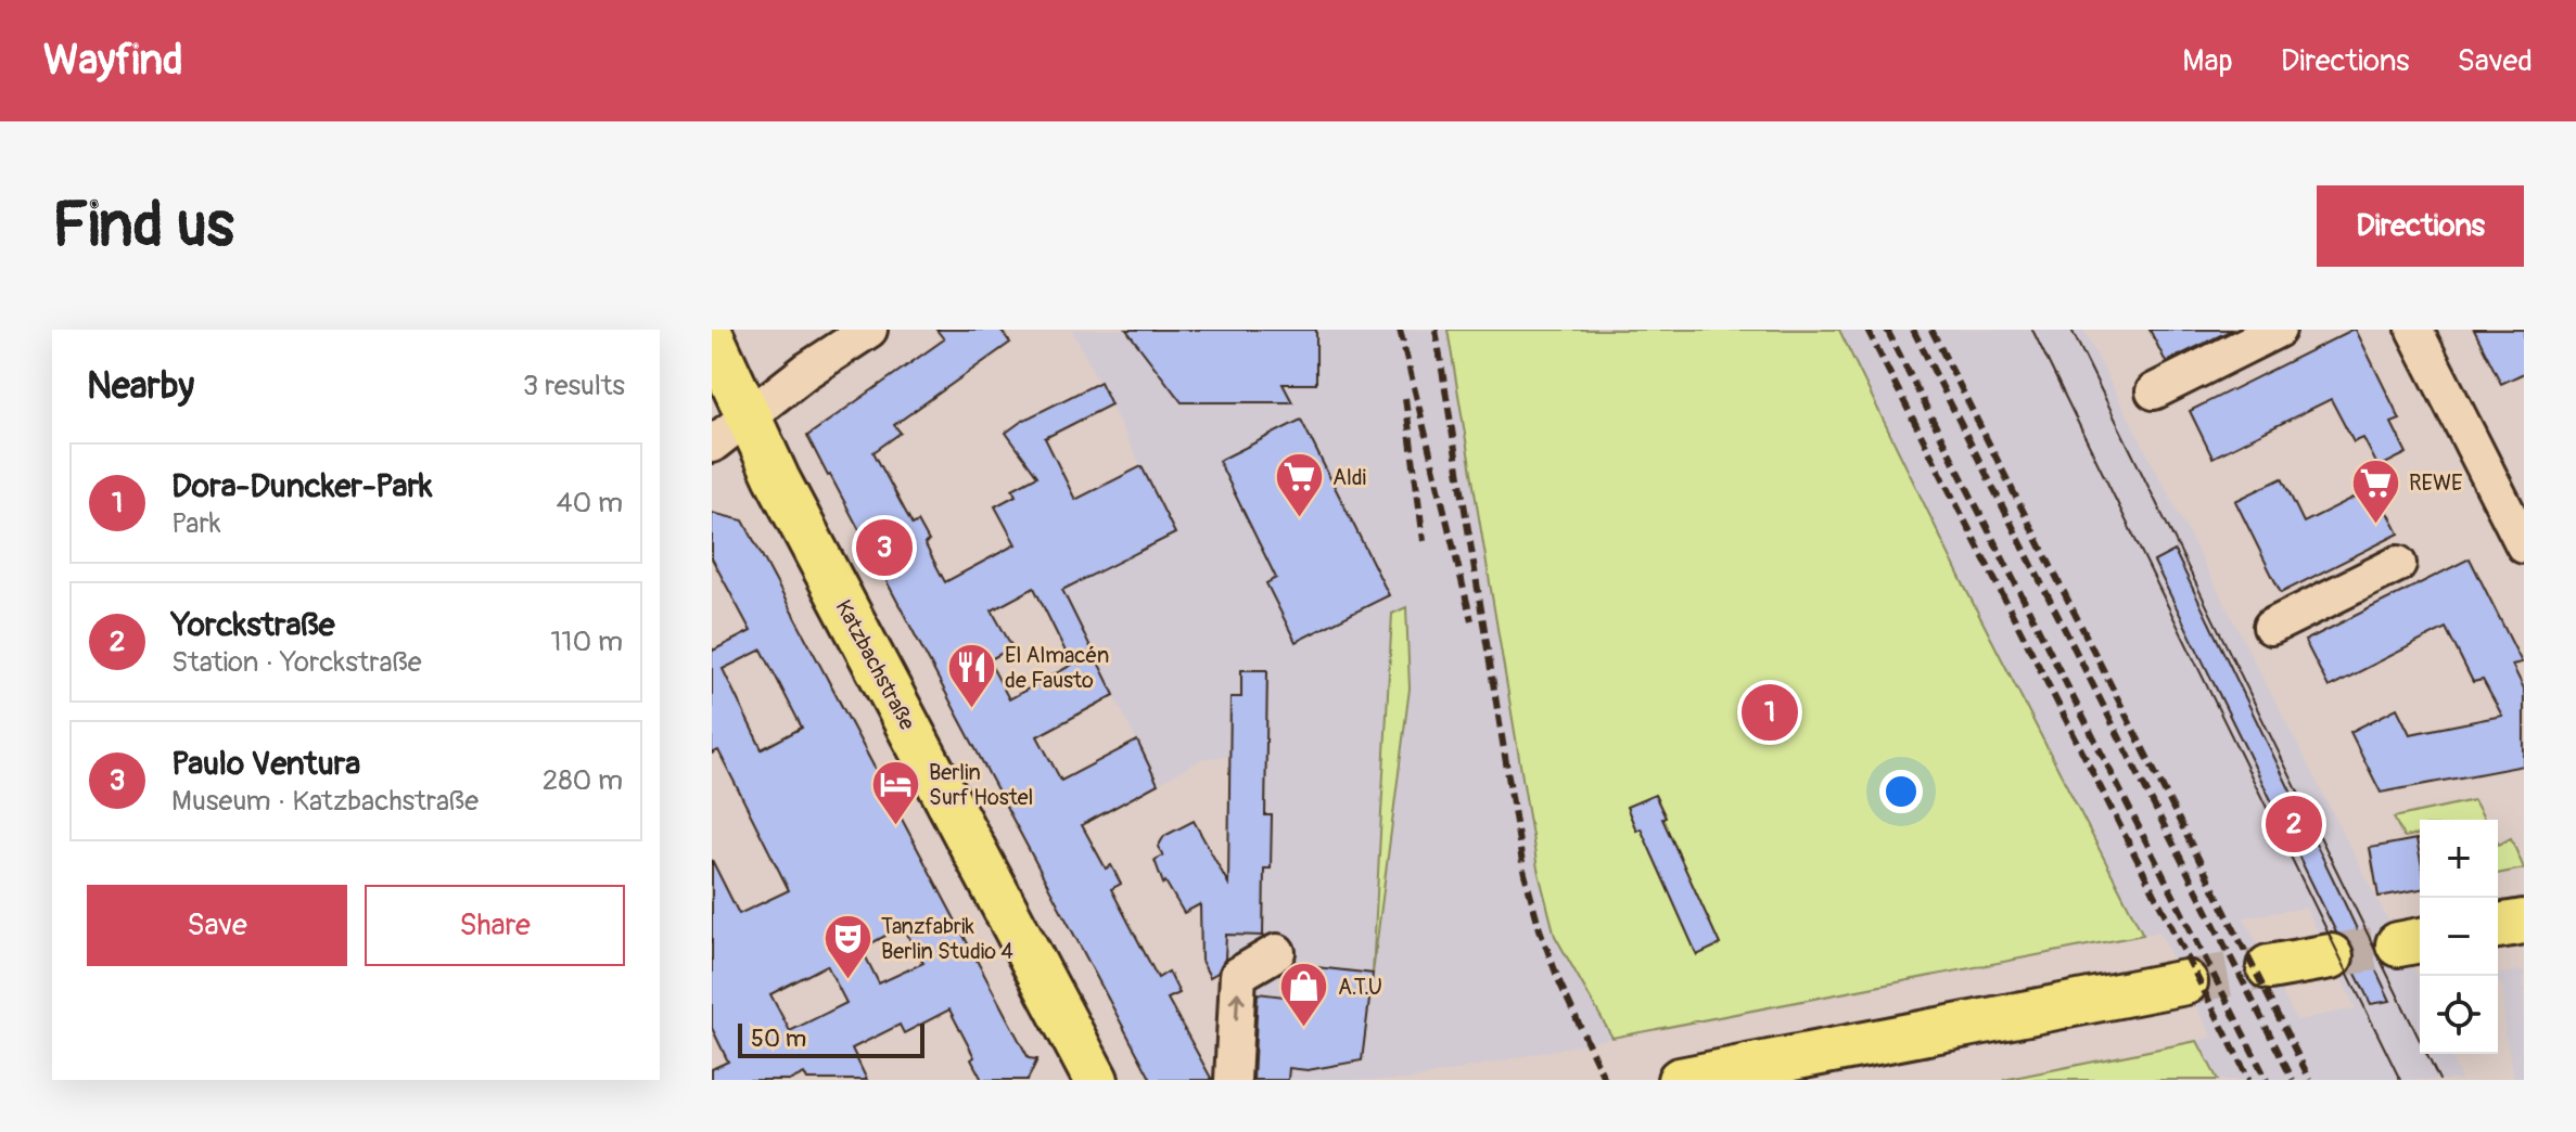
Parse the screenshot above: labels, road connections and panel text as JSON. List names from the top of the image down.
{
  "streets": {
    "main road": ["Katzbachstraße"]
  },
  "places": {
    "supermarket": ["Aldi", "REWE"],
    "restaurant": ["El Almacén de Fausto"],
    "hotel": ["Berlin Surf Hostel"],
    "theatre": ["Tanzfabrik Berlin Studio 4"],
    "shop": ["A.T.U"]
  },
  "scale_bar": "50 m",
  "page": {
    "header": "Wayfind",
    "nav": ["Map", "Directions", "Saved"],
    "buttons": [
      "Directions",
      ["Save", "Share"]
    ],
    "title": "Find us",
    "heading": ["Nearby", "3 results"],
    "list": [
      {
        "mark": "1",
        "name": "Dora-Duncker-Park",
        "note": "Park",
        "value": "40 m"
      },
      {
        "mark": "2",
        "name": "Yorckstraße",
        "note": "Station · Yorckstraße",
        "value": "110 m"
      },
      {
        "mark": "3",
        "name": "Paulo Ventura",
        "note": "Museum · Katzbachstraße",
        "value": "280 m"
      }
    ],
    "pins": ["3", "1", "2"],
    "map_buttons": ["+", "−"],
    "scale": "50 m"
  }
}
